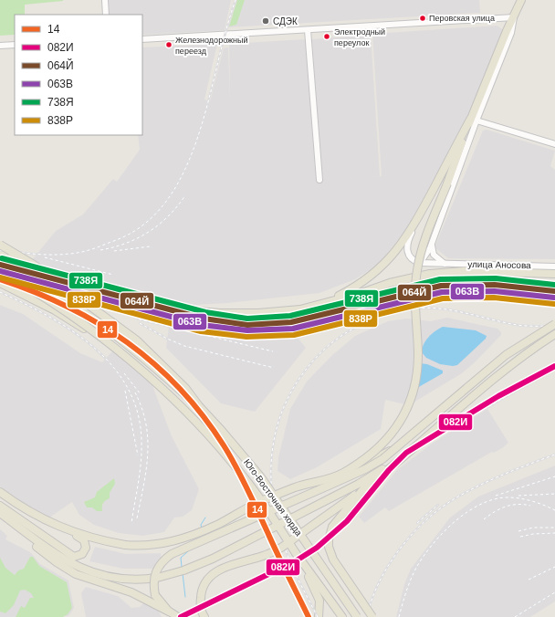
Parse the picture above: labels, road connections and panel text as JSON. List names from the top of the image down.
{
  "streets": {
    "main road": ["Юго-Восточная хорда"],
    "street": ["улица Аносова"]
  },
  "places": [
    "Перовская улица",
    "СДЭК",
    "Электродный переулок",
    "Железнодорожный переезд"
  ],
  "lines": [
    "transit line 738Я",
    "transit line 064Й",
    "transit line 063В",
    "transit line 838Р",
    "transit line 14",
    "transit line 082И"
  ],
  "legend": [
    "14",
    "082И",
    "064Й",
    "063В",
    "738Я",
    "838Р"
  ]
}
